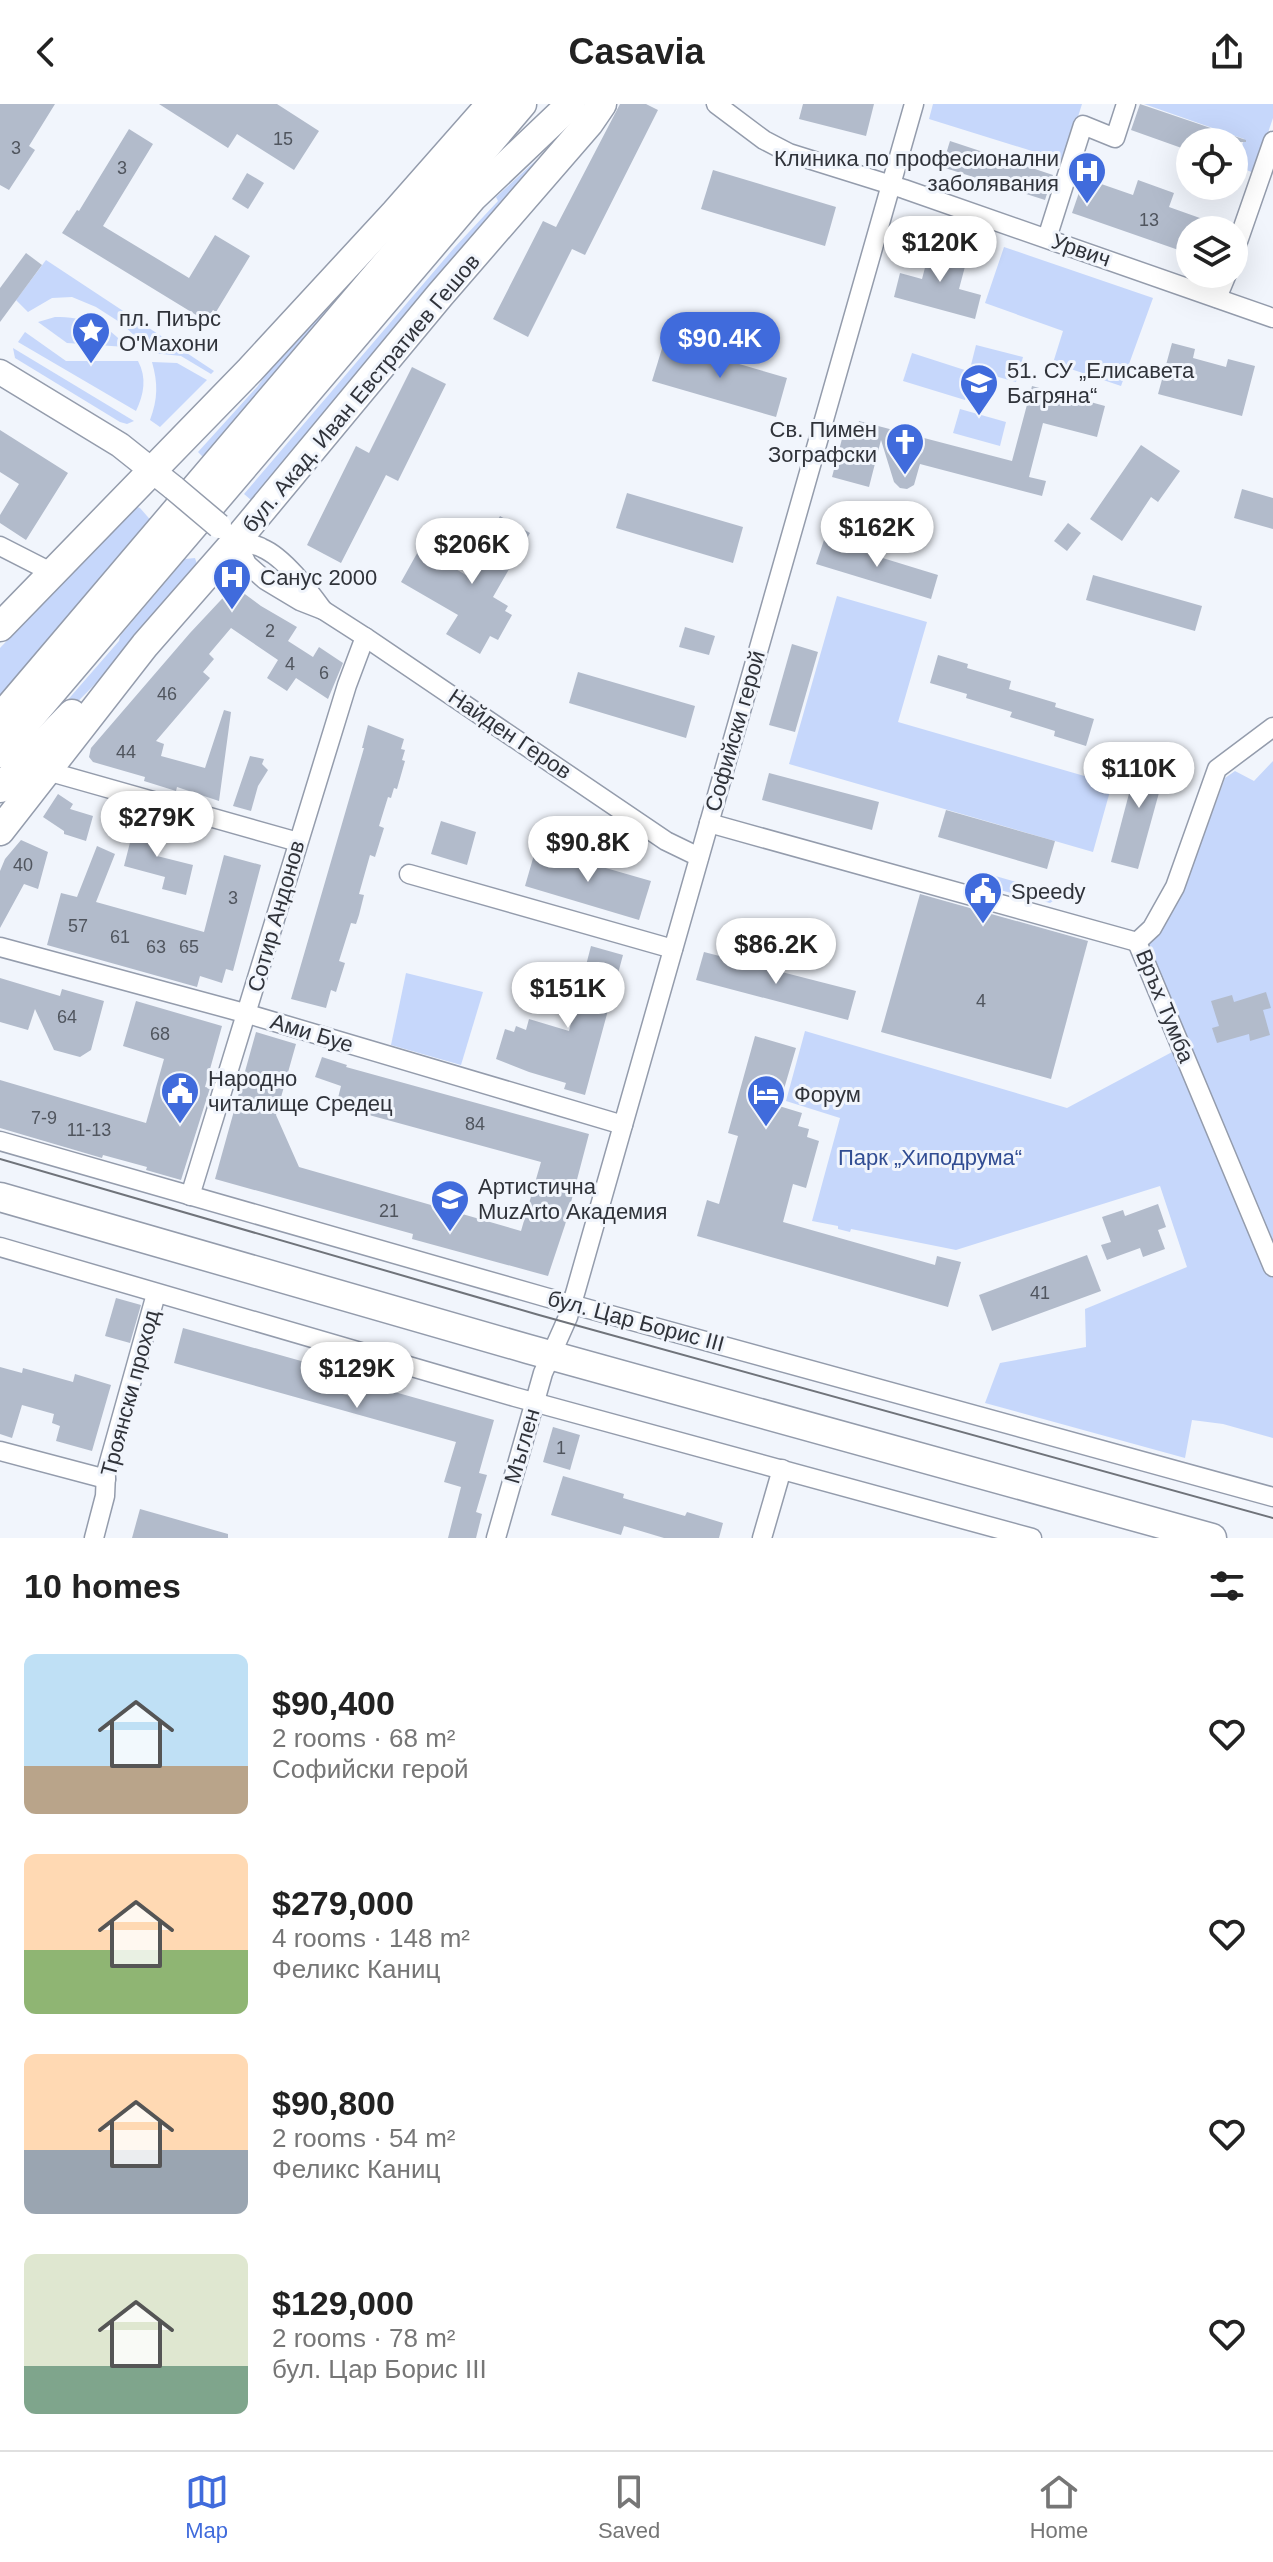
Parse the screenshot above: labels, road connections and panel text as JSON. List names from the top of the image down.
{
  "streets": {
    "main road": ["бул. Акад. Иван Евстратиев Гешов"],
    "street": [
      "Урвич",
      "Софийски герой",
      "Найден Геров",
      "Сотир Андонов",
      "Връх Тумба",
      "Ами Буе",
      "бул. Цар Борис III",
      "Троянски проход",
      "Мъглен"
    ]
  },
  "crossings": [
    ["Урвич", "Софийски герой"],
    ["бул. Акад. Иван Евстратиев Гешов", "Найден Геров"],
    ["Софийски герой", "Найден Геров"],
    ["Софийски герой", "Ами Буе"],
    ["Софийски герой", "бул. Цар Борис III"],
    ["Софийски герой", "Мъглен"],
    ["Найден Геров", "Сотир Андонов"],
    ["Сотир Андонов", "Ами Буе"],
    ["Сотир Андонов", "бул. Цар Борис III"]
  ],
  "parks": ["Парк „Хиподрума“"],
  "places": {
    "hospital": ["Клиника по професионални заболявания", "Санус 2000"],
    "place": ["пл. Пиърс О'Махони"],
    "school or university": ["51. СУ „Елисавета Багряна“", "Артистична MuzArto Академия"],
    "church": ["Св. Пимен Зографски"],
    "public building": ["Speedy", "Народно читалище Средец"],
    "hotel": ["Форум"]
  },
  "house_numbers": [
    "15",
    "3",
    "3",
    "13",
    "2",
    "4",
    "6",
    "46",
    "44",
    "40",
    "3",
    "57",
    "61",
    "63",
    "65",
    "4",
    "64",
    "68",
    "7-9",
    "84",
    "11-13",
    "21",
    "41",
    "1"
  ],
  "page": {
    "header": "Casavia",
    "price": [
      "$120K",
      "$90.4K",
      "$162K",
      "$206K",
      "$110K",
      "$279K",
      "$90.8K",
      "$86.2K",
      "$151K",
      "$129K"
    ],
    "heading": "10 homes",
    "list": [
      {
        "name": "$90,400",
        "note": "2 rooms · 68 m² · Софийски герой"
      },
      {
        "name": "$279,000",
        "note": "4 rooms · 148 m² · Феликс Каниц"
      },
      {
        "name": "$90,800",
        "note": "2 rooms · 54 m² · Феликс Каниц"
      },
      {
        "name": "$129,000",
        "note": "2 rooms · 78 m² · бул. Цар Борис III"
      }
    ],
    "tabs": ["Map", "Saved", "Home"]
  }
}
